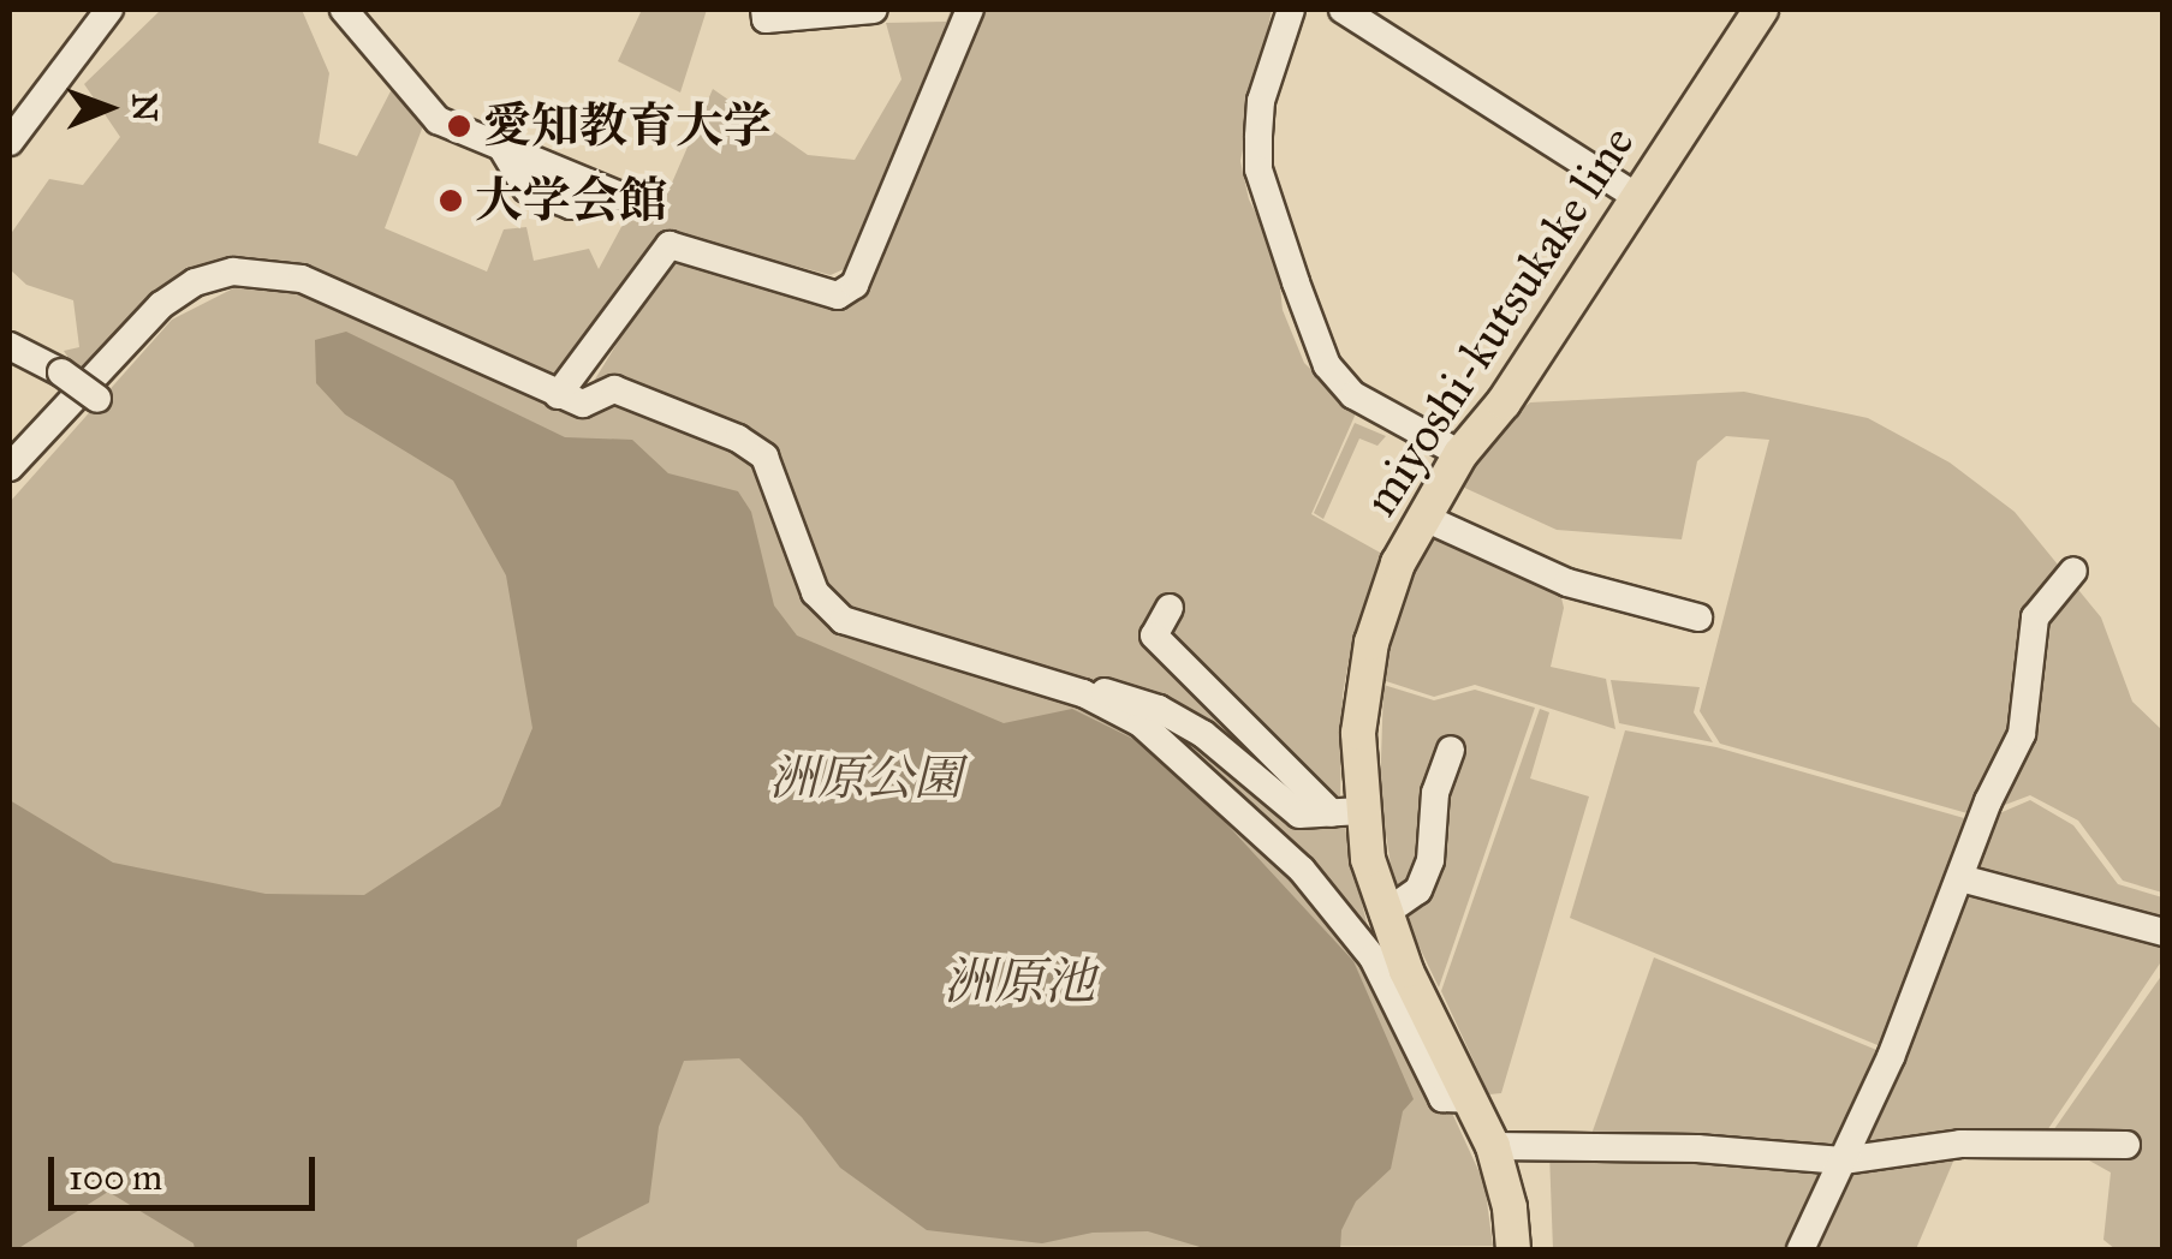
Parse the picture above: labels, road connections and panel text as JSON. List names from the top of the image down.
{
  "streets": {
    "main road": ["miyoshi-kutsukake line"]
  },
  "water": ["洲原池"],
  "parks": ["洲原公園"],
  "places": ["愛知教育大学", "大学会館"],
  "scale_bar": "100 m",
  "north": "right"
}
